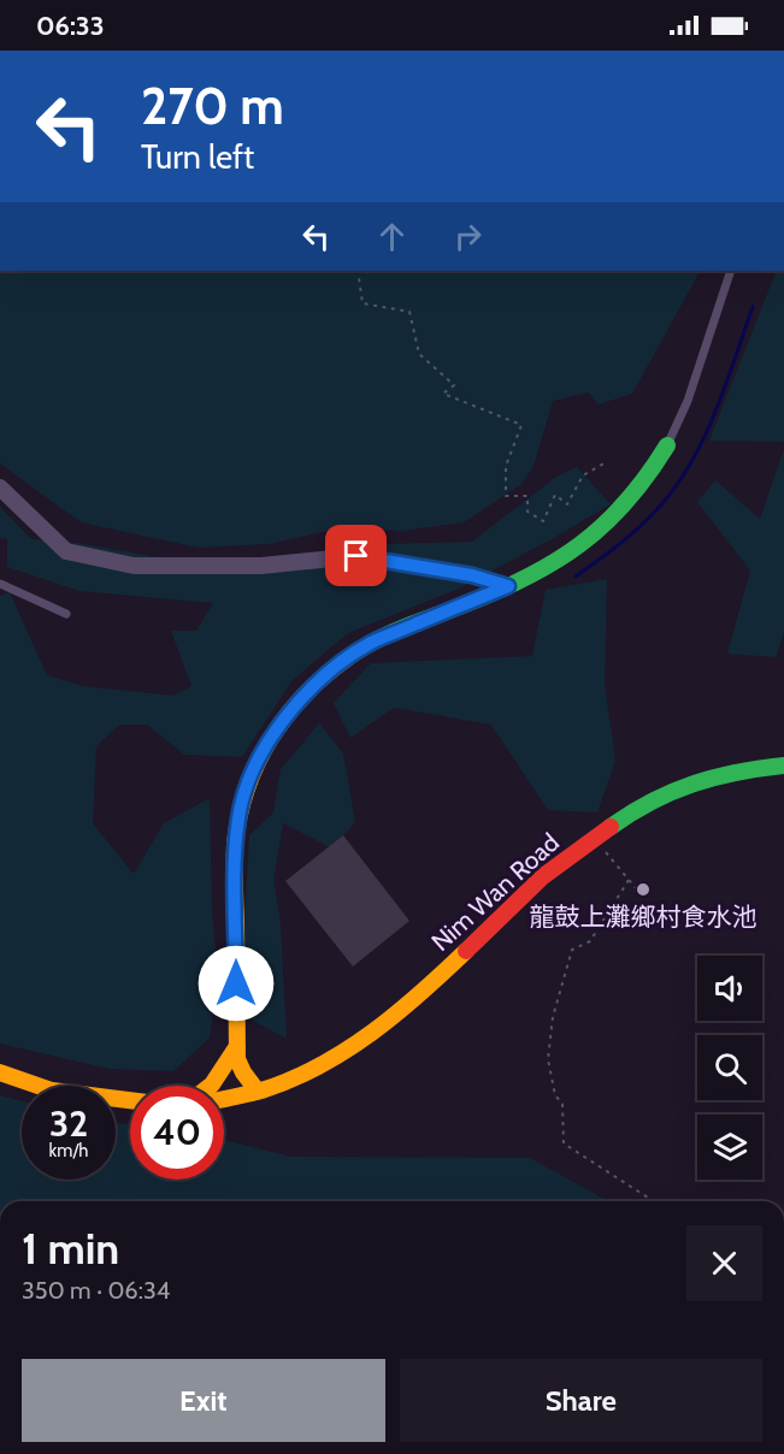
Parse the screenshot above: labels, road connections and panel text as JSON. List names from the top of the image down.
{
  "streets": {
    "street": ["Nim Wan Road"]
  },
  "places": ["龍鼓上灘鄉村食水池"],
  "page": {
    "status": "06:33",
    "turn": ["270 m", "Turn left"],
    "speed": "32 km/h",
    "limit": "40",
    "heading": ["1 min", "350 m · 06:34"],
    "buttons": ["Exit", "Share"]
  }
}
